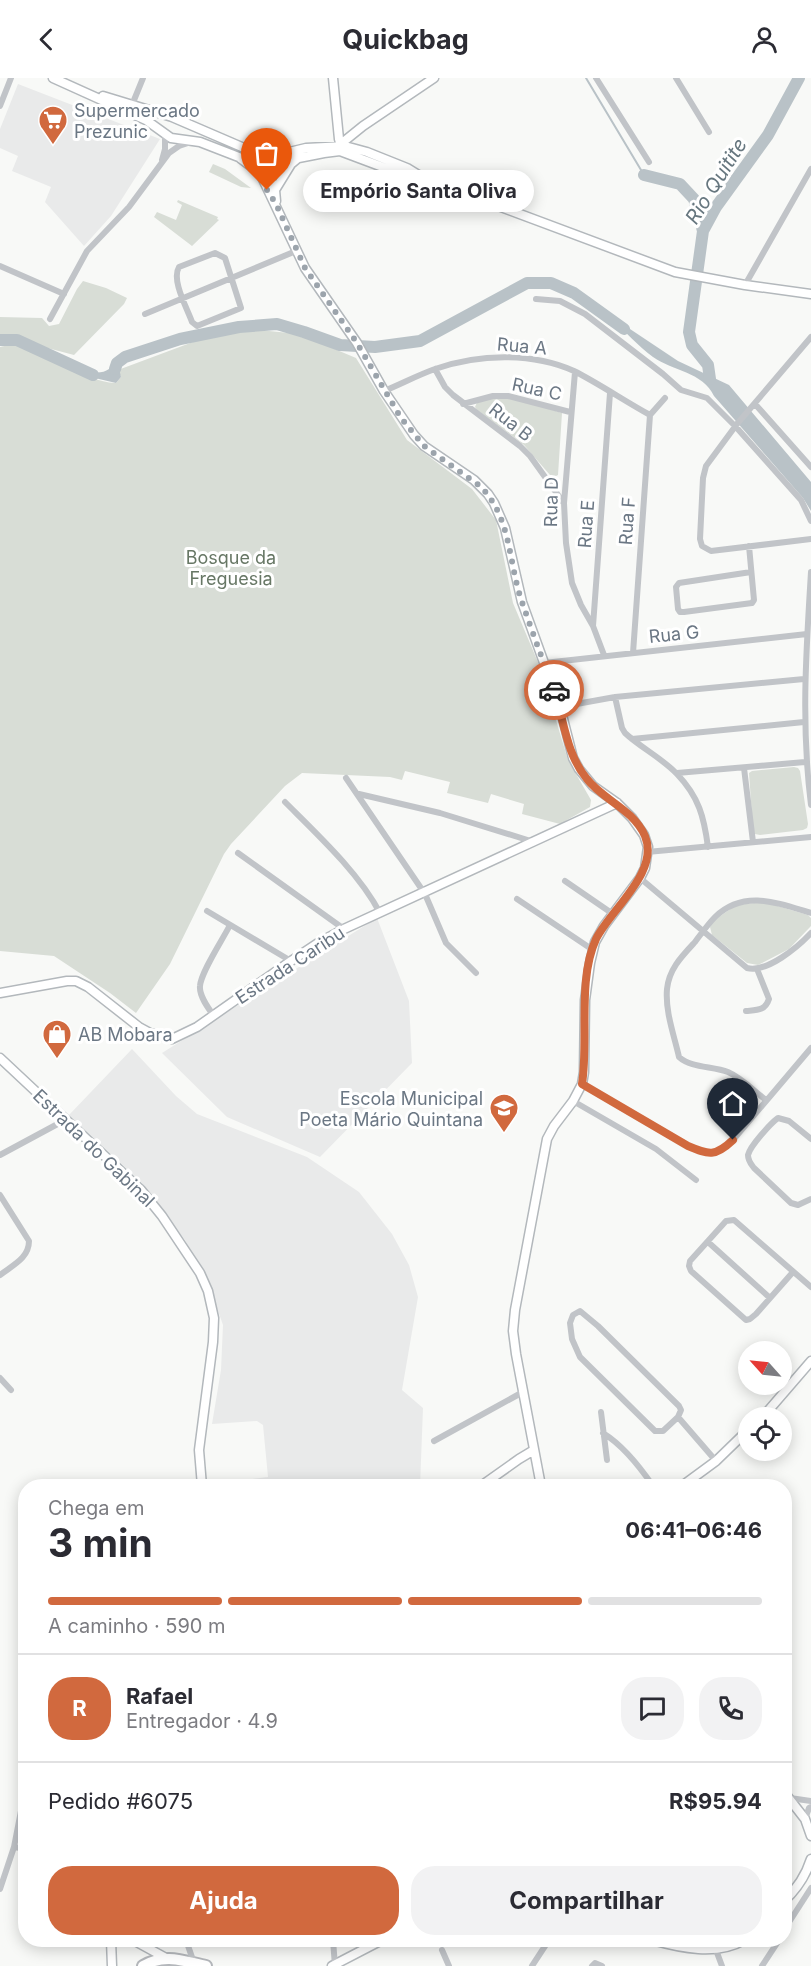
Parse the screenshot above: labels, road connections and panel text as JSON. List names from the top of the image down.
{
  "streets": {
    "main road": ["Estrada Caribu", "Estrada do Gabinal"],
    "street": [
      "Rua A",
      "Rua C",
      "Rua B",
      "Rua D",
      "Rua F",
      "Rua E",
      "Rua G"
    ]
  },
  "crossings": [
    ["Rua A", "Rua B"],
    ["Rua A", "Rua D"],
    ["Rua A", "Rua F"],
    ["Rua A", "Rua E"],
    ["Rua C", "Rua B"],
    ["Rua C", "Rua D"],
    ["Rua B", "Rua D"],
    ["Rua D", "Rua E"],
    ["Rua F", "Rua G"],
    ["Rua E", "Rua G"]
  ],
  "water": ["Rio Quitite"],
  "parks": ["Bosque da Freguesia"],
  "places": {
    "supermarket": ["Supermercado Prezunic"],
    "other": ["Empório Santa Oliva"],
    "shop": ["AB Mobara"],
    "school or university": ["Escola Municipal Poeta Mário Quintana"]
  },
  "north": "top left",
  "page": {
    "header": "Quickbag",
    "bubble": "Empório Santa Oliva",
    "heading": ["3 min", "Chega em", "06:41–06:46"],
    "panel": [
      "Rafael",
      "Entregador · 4.9",
      "Pedido #6075",
      "R$95.94"
    ],
    "bar": "A caminho · 590 m",
    "round": "R",
    "buttons": ["Ajuda", "Compartilhar"]
  }
}
